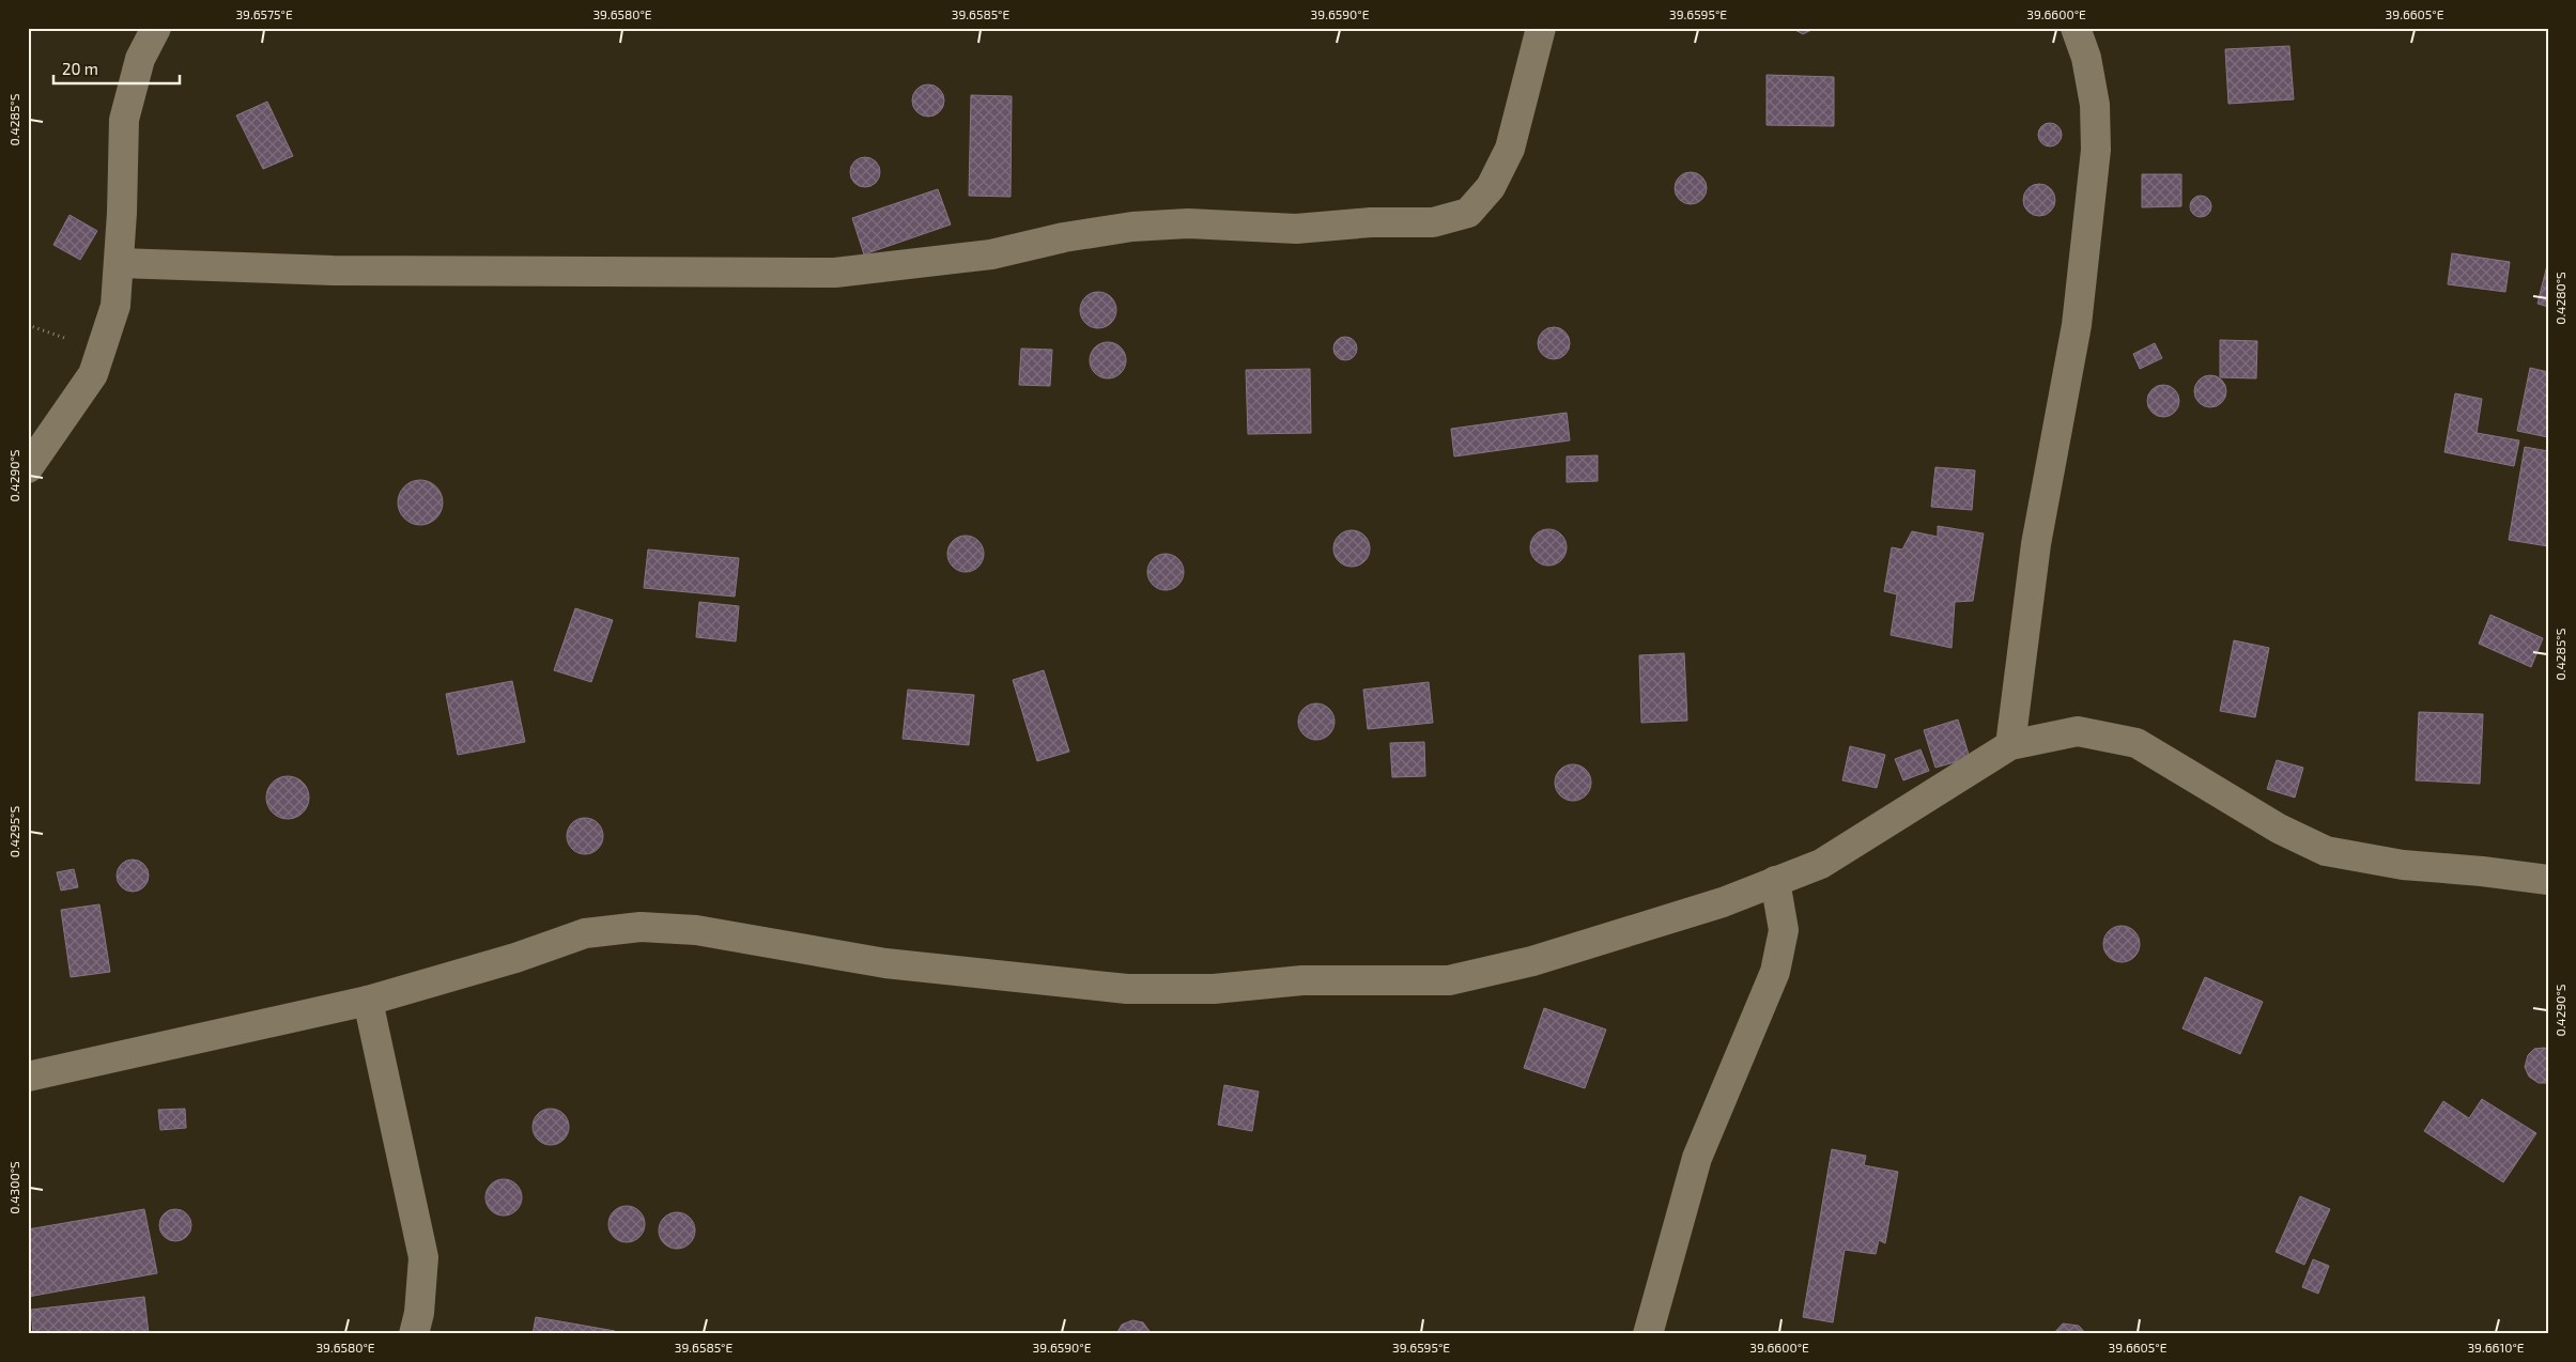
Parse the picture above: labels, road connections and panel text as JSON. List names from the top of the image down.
{
  "scale_bar": "20 m",
  "coordinates": [
    "39.6575°E",
    "39.6580°E",
    "39.6585°E",
    "39.6590°E",
    "39.6595°E",
    "39.6600°E",
    "39.6605°E",
    "0.4285°S",
    "0.4280°S",
    "0.4290°S",
    "0.4295°S",
    "0.4300°S",
    "39.6610°E"
  ]
}
